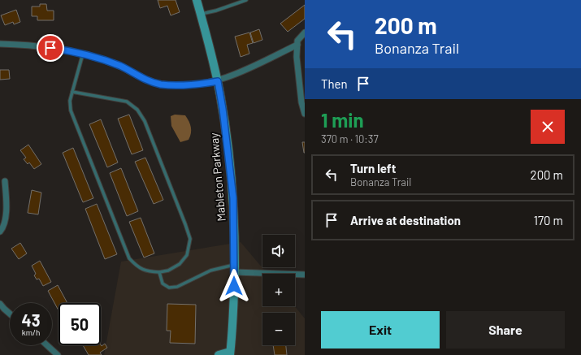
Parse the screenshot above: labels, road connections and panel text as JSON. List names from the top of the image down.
{
  "streets": {
    "main road": ["Mableton Parkway"]
  },
  "page": {
    "turn": ["200 m", "Bonanza Trail"],
    "then": "Then",
    "heading": ["1 min", "370 m · 10:37"],
    "list": [
      {
        "name": "Turn left",
        "note": "Bonanza Trail",
        "value": "200 m"
      },
      {
        "name": "Arrive at destination",
        "value": "170 m"
      }
    ],
    "map_buttons": ["+", "−"],
    "speed": "43 km/h",
    "limit": "50",
    "buttons": ["Exit", "Share"]
  }
}
